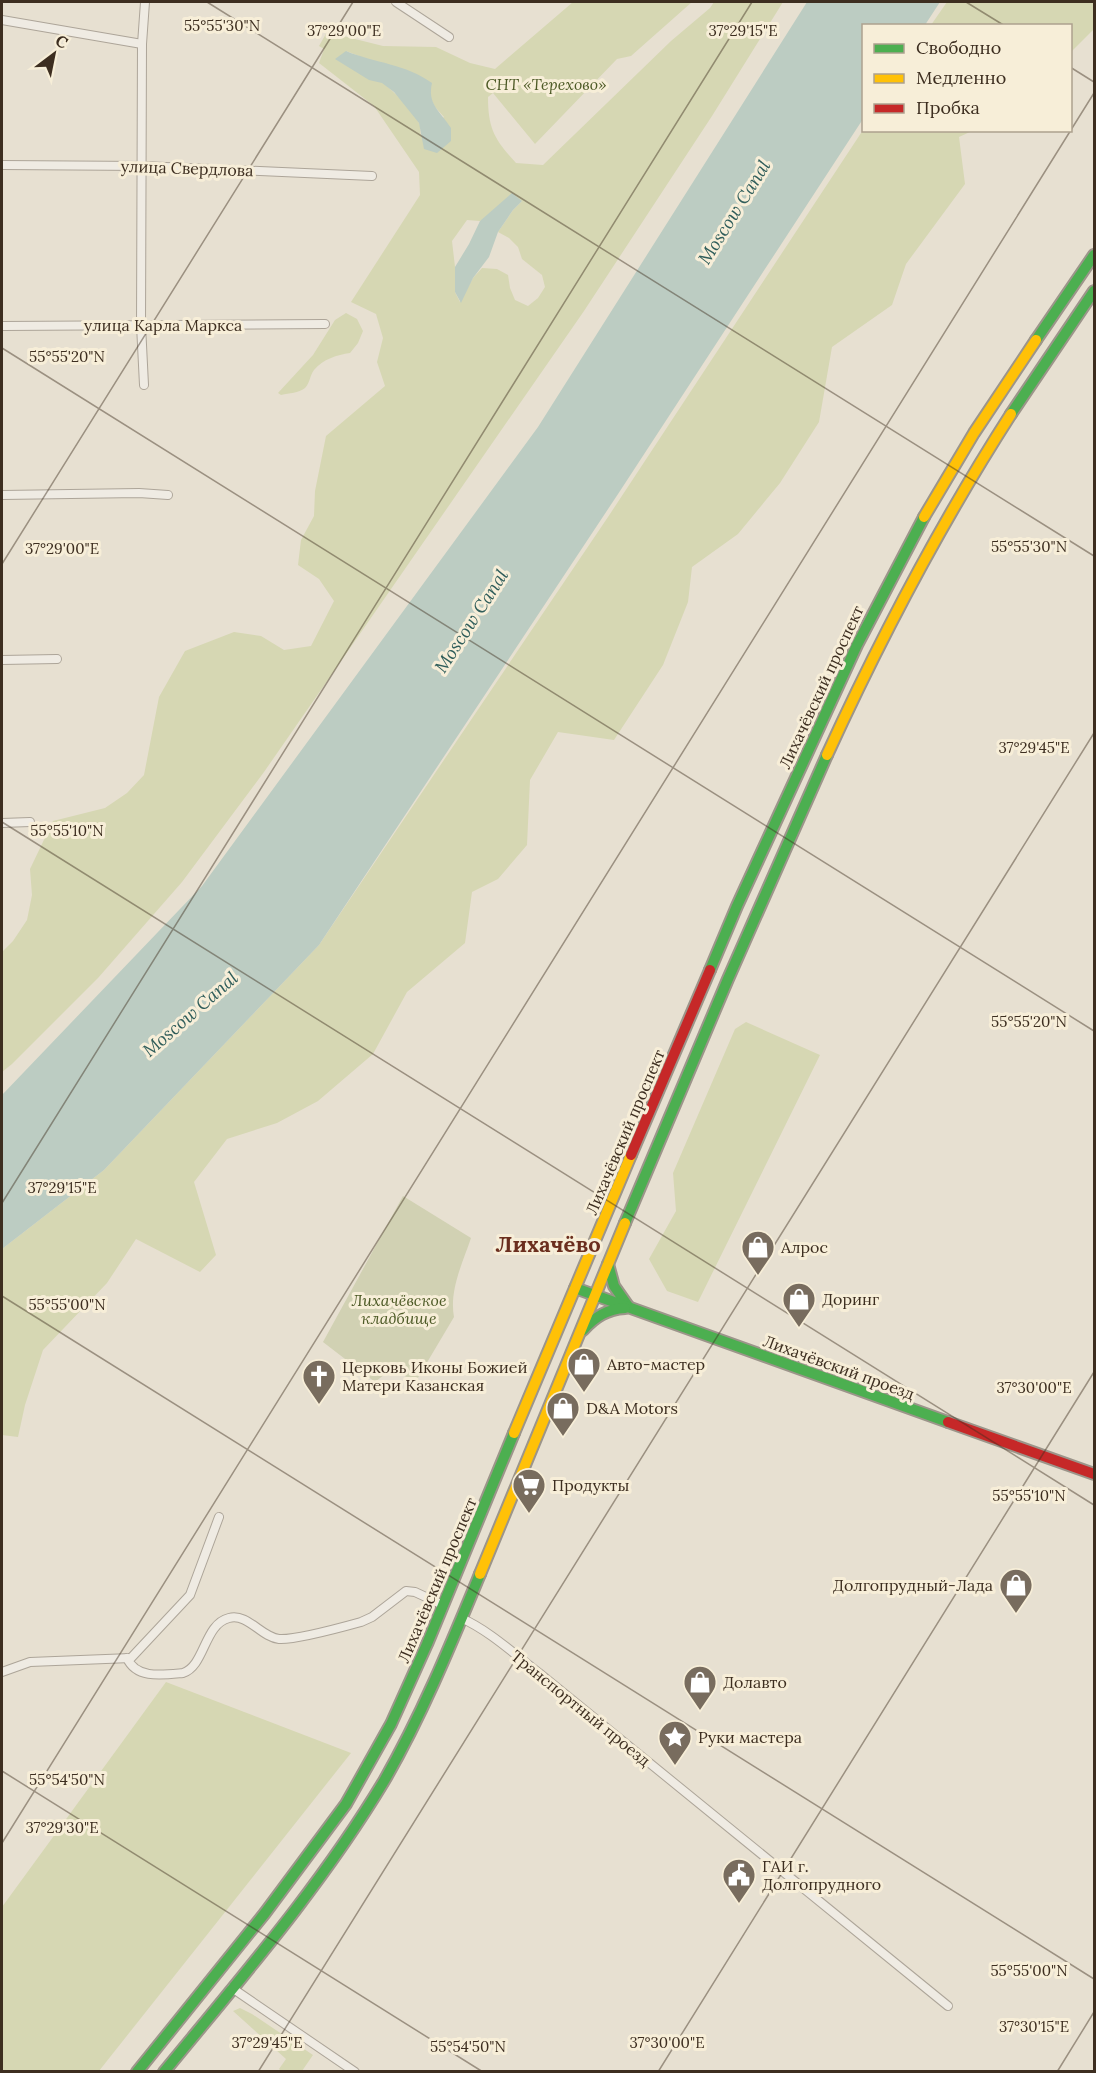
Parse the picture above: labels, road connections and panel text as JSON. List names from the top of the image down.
{
  "streets": {
    "main road": ["Лихачёвский проспект", "Лихачёвский проезд"],
    "street": ["улица Свердлова", "улица Карла Маркса", "Транспортный проезд"]
  },
  "crossings": [
    ["Лихачёвский проспект", "Лихачёвский проезд"]
  ],
  "districts": ["Лихачёво"],
  "water": ["Moscow Canal"],
  "parks": ["СНТ «Терехово»", "Лихачёвское кладбище"],
  "places": {
    "shop": [
      "Алрос",
      "Доринг",
      "Авто-мастер",
      "D&A Motors",
      "Долгопрудный-Лада",
      "Долавто"
    ],
    "church": ["Церковь Иконы Божией Матери Казанская"],
    "supermarket": ["Продукты"],
    "place": ["Руки мастера"],
    "public building": ["ГАИ г. Долгопрудного"]
  },
  "legend": ["Свободно", "Медленно", "Пробка"],
  "north": "top right",
  "coordinates": [
    "55°55'30\"N",
    "37°29'00\"E",
    "37°29'15\"E",
    "55°55'20\"N",
    "37°29'45\"E",
    "55°55'10\"N",
    "55°55'00\"N",
    "37°30'00\"E",
    "55°54'50\"N",
    "37°29'30\"E",
    "37°30'15\"E"
  ]
}
